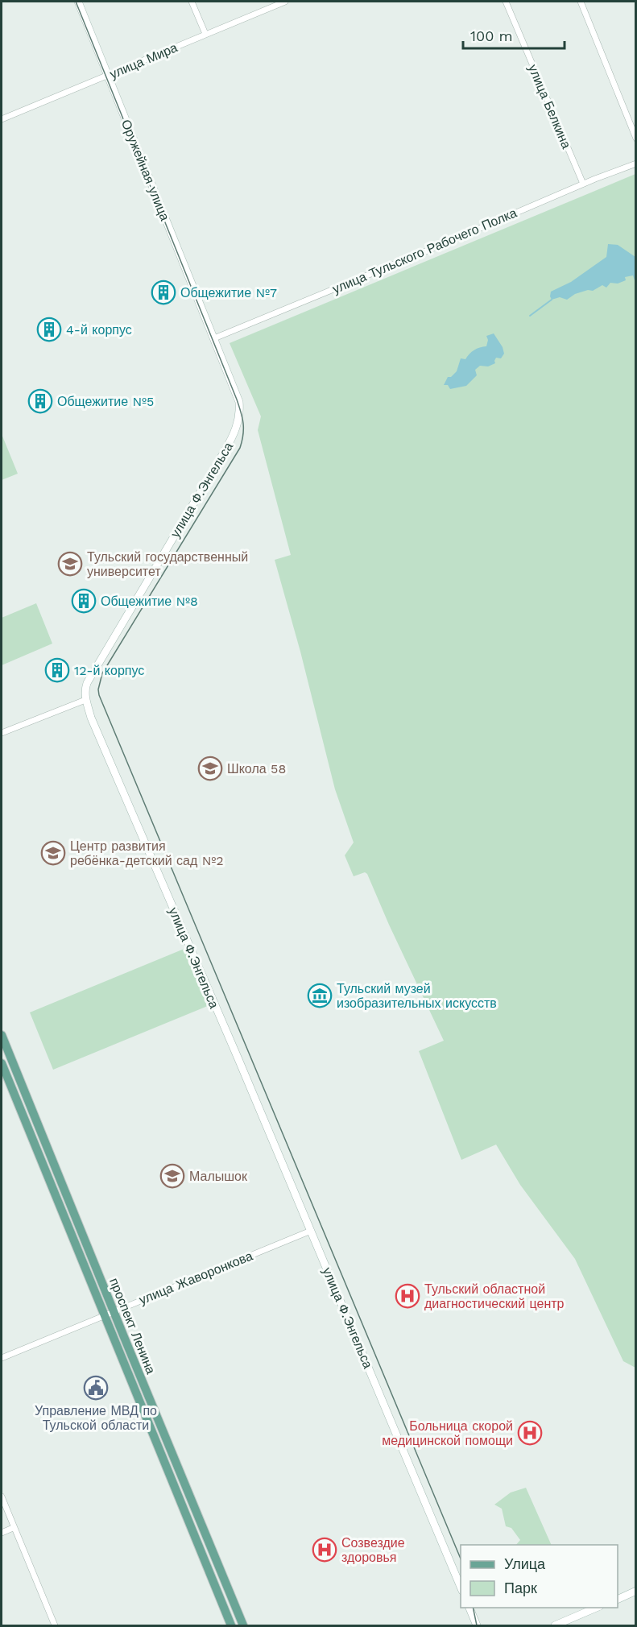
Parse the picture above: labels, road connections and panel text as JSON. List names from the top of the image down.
{
  "streets": {
    "main road": ["проспект Ленина"],
    "street": [
      "улица Мира",
      "улица Белкина",
      "Оружейная улица",
      "улица Тульского Рабочего Полка",
      "улица Ф.Энгельса",
      "улица Жаворонкова"
    ]
  },
  "crossings": [
    ["улица Мира", "Оружейная улица"],
    ["улица Белкина", "улица Тульского Рабочего Полка"],
    ["Оружейная улица", "улица Тульского Рабочего Полка"],
    ["Оружейная улица", "улица Ф.Энгельса"],
    ["улица Тульского Рабочего Полка", "улица Ф.Энгельса"],
    ["улица Ф.Энгельса", "улица Жаворонкова"],
    ["улица Жаворонкова", "проспект Ленина"]
  ],
  "places": {
    "building": [
      "Общежитие №7",
      "4-й корпус",
      "Общежитие №5",
      "Общежитие №8",
      "12-й корпус"
    ],
    "school or university": [
      "Тульский государственный университет",
      "Школа 58",
      "Центр развития ребёнка-детский сад №2",
      "Малышок"
    ],
    "museum": ["Тульский музей изобразительных искусств"],
    "hospital": ["Тульский областной диагностический центр", "Больница скорой медицинской помощи", "Созвездие здоровья"],
    "public building": ["Управление МВД по Тульской области"]
  },
  "legend": ["Улица", "Парк"],
  "scale_bar": "100 m"
}
